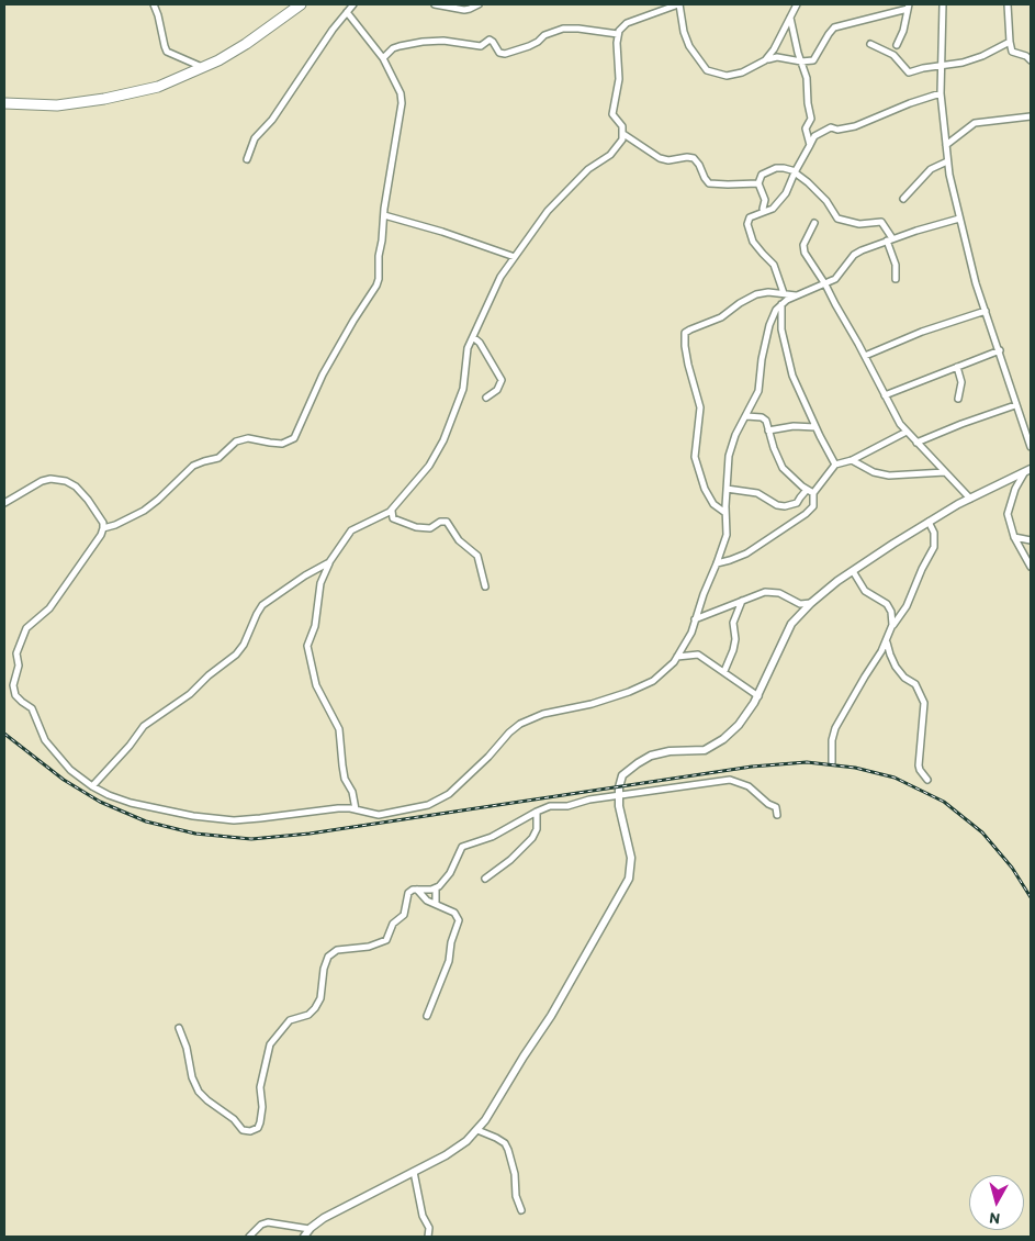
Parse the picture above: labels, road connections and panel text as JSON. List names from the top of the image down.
{
  "north": "bottom"
}
